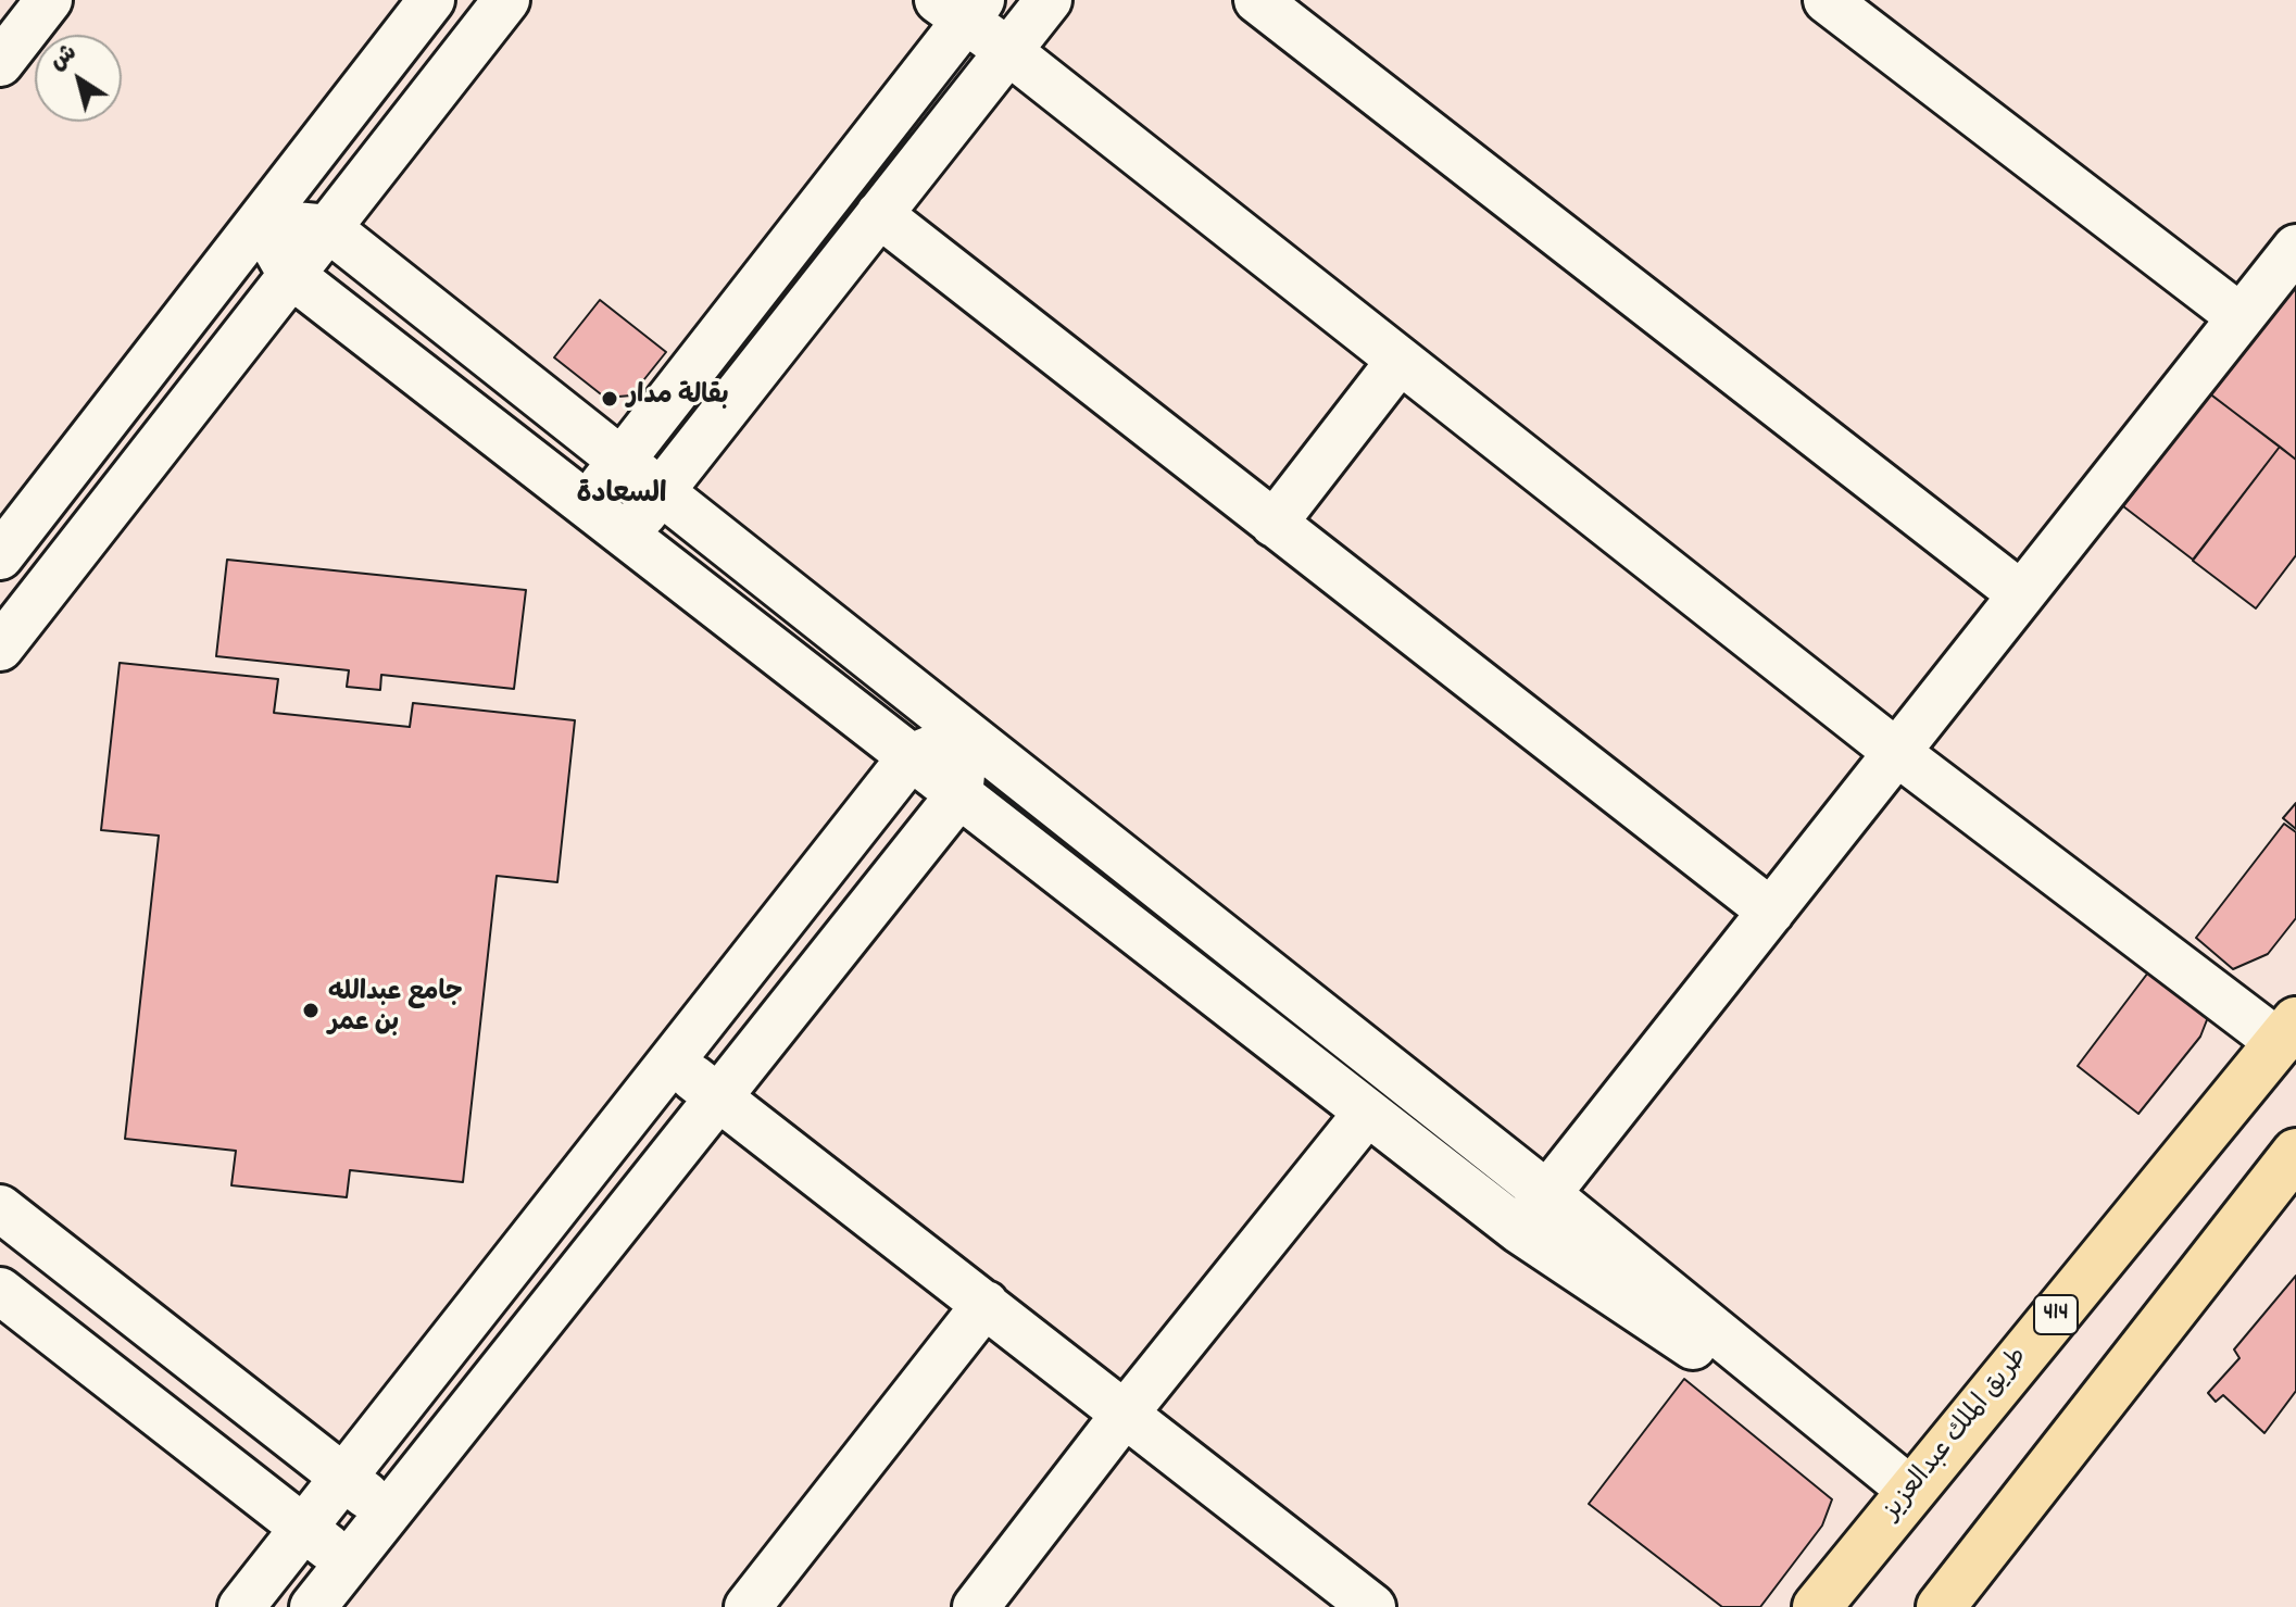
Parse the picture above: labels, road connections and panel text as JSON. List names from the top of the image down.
{
  "streets": {
    "highway": ["414", "طريق الملك عبدالعزيز"]
  },
  "districts": ["السعادة"],
  "places": ["بقالة مدار", "جامع عبدالله بن عمر"],
  "north": "top left"
}
